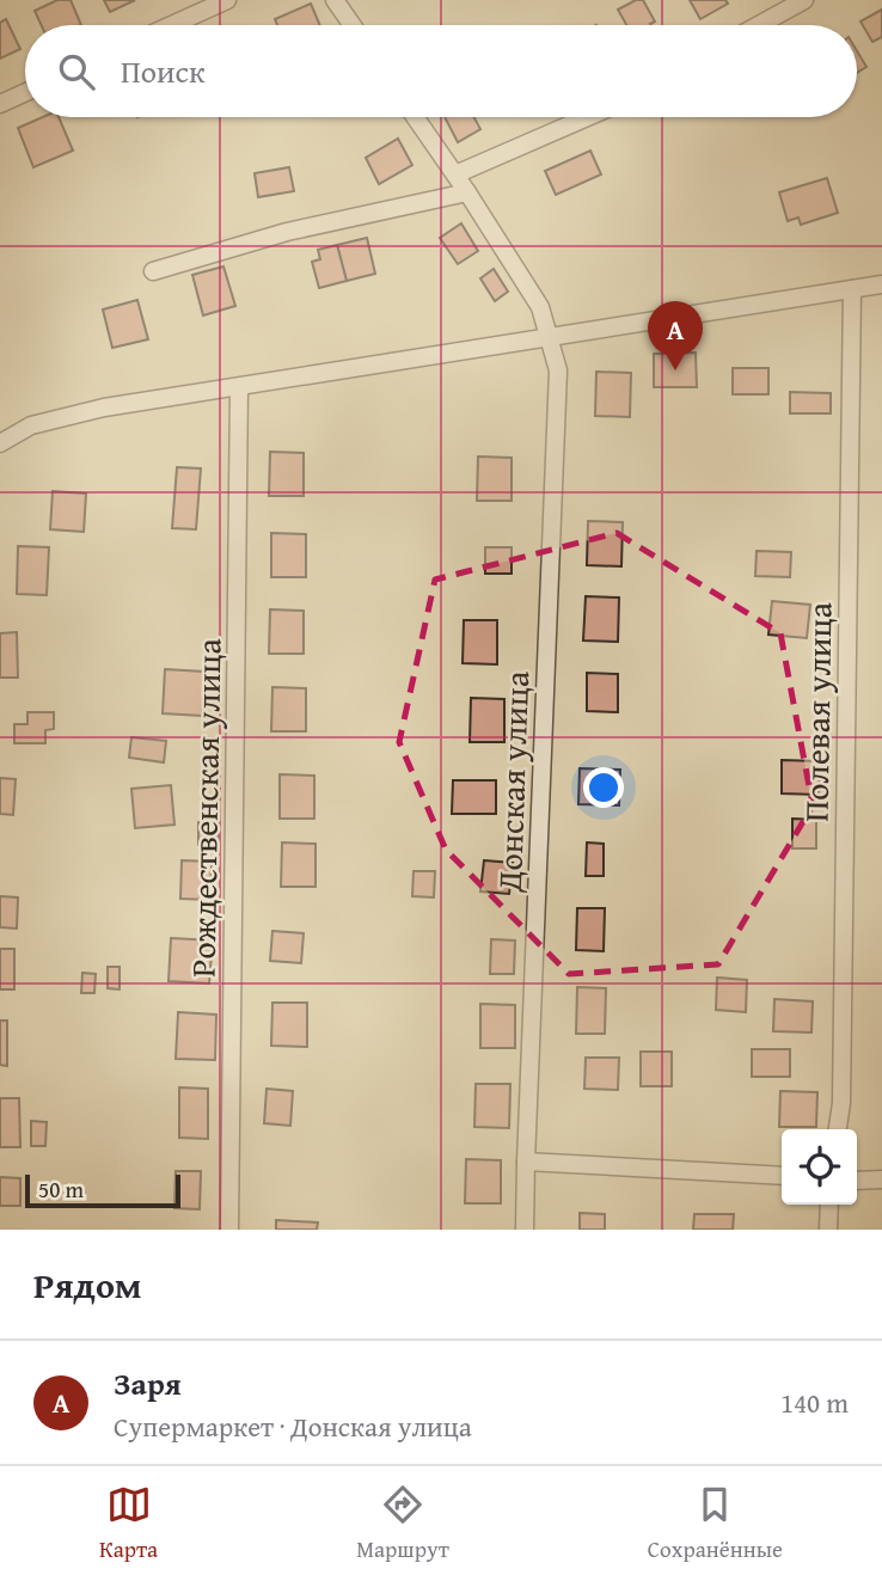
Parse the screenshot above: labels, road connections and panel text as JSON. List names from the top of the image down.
{
  "streets": {
    "street": ["Полевая улица", "Донская улица", "Рождественская улица"]
  },
  "scale_bar": "50 m",
  "page": {
    "search": "Поиск",
    "pins": "A",
    "scale": "50 m",
    "heading": "Рядом",
    "list": [
      {
        "mark": "A",
        "name": "Заря",
        "note": "Супермаркет · Донская улица",
        "value": "140 m"
      }
    ],
    "nav": ["Карта", "Маршрут", "Сохранённые"]
  }
}
